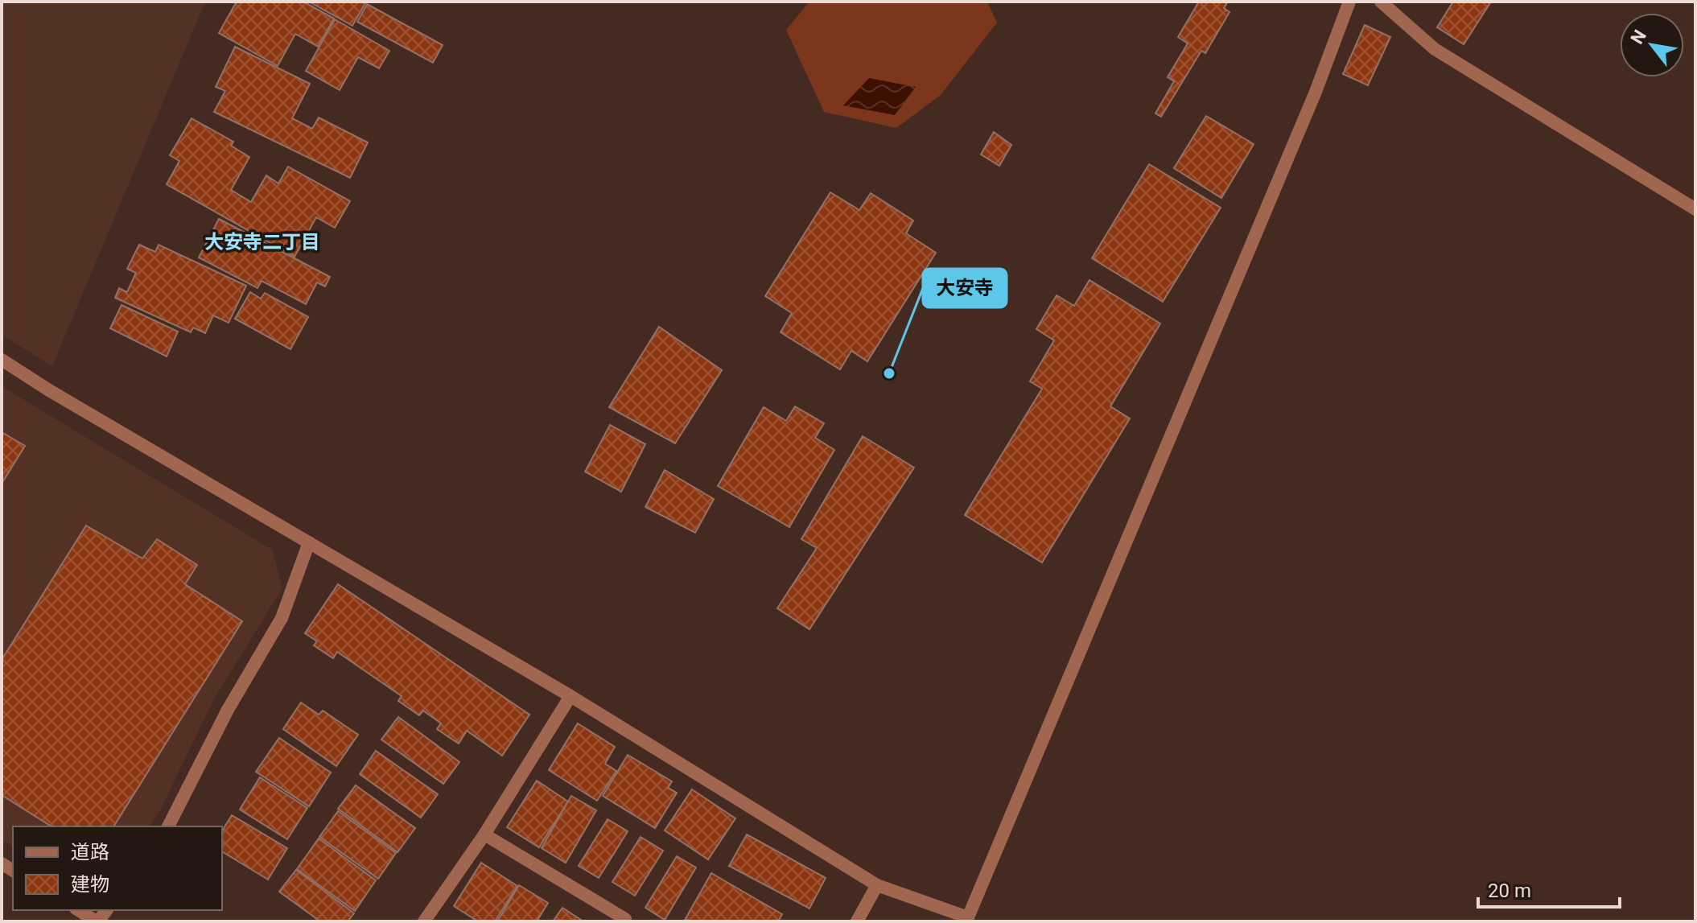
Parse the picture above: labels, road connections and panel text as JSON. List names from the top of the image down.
{
  "districts": ["大安寺二丁目"],
  "places": ["大安寺"],
  "legend": ["道路", "建物"],
  "scale_bar": "20 m",
  "north": "top left"
}
